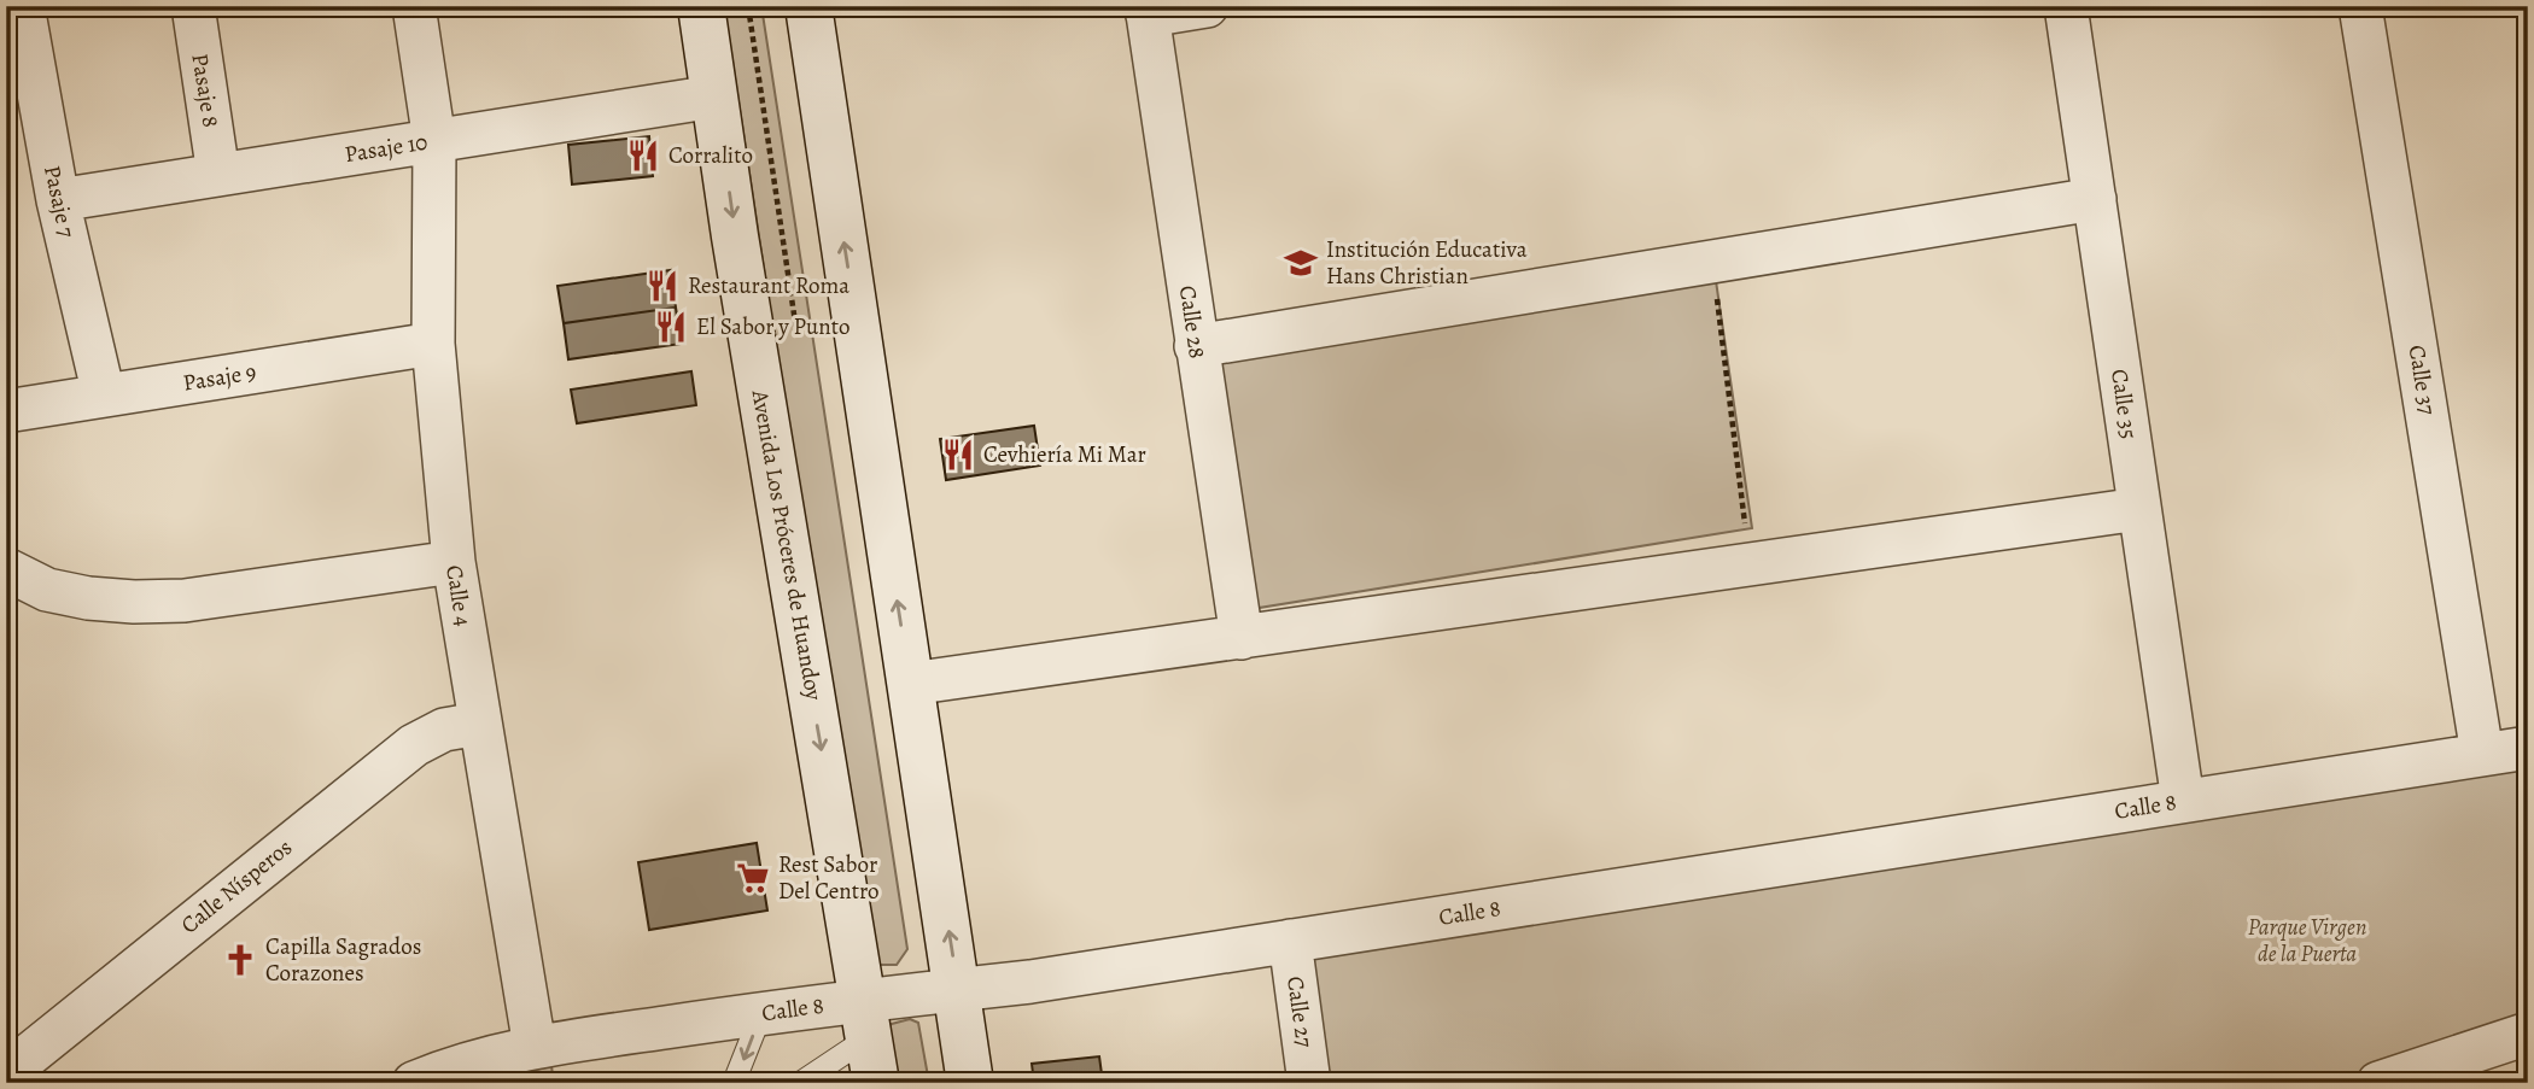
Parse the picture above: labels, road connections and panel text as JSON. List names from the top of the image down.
{
  "streets": {
    "main road": ["Avenida Los Próceres de Huandoy"],
    "street": [
      "Pasaje 8",
      "Pasaje 10",
      "Pasaje 7",
      "Calle 28",
      "Pasaje 9",
      "Calle 37",
      "Calle 35",
      "Calle 4",
      "Calle 8",
      "Calle Nísperos",
      "Calle 27"
    ]
  },
  "crossings": [
    ["Pasaje 8", "Pasaje 10"],
    ["Pasaje 10", "Pasaje 7"],
    ["Pasaje 10", "Avenida Los Próceres de Huandoy"],
    ["Pasaje 10", "Calle 4"],
    ["Pasaje 7", "Pasaje 9"],
    ["Pasaje 9", "Calle 4"],
    ["Calle 37", "Calle 8"],
    ["Calle 35", "Calle 8"],
    ["Avenida Los Próceres de Huandoy", "Calle 8"],
    ["Calle 4", "Calle 8"],
    ["Calle 4", "Calle Nísperos"],
    ["Calle 8", "Calle 27"]
  ],
  "parks": ["Parque Virgen de la Puerta"],
  "places": {
    "restaurant": [
      "Corralito",
      "Restaurant Roma",
      "El Sabor y Punto",
      "Cevhiería Mi Mar"
    ],
    "school or university": ["Institución Educativa Hans Christian"],
    "supermarket": ["Rest Sabor Del Centro"],
    "church": ["Capilla Sagrados Corazones"]
  }
}
